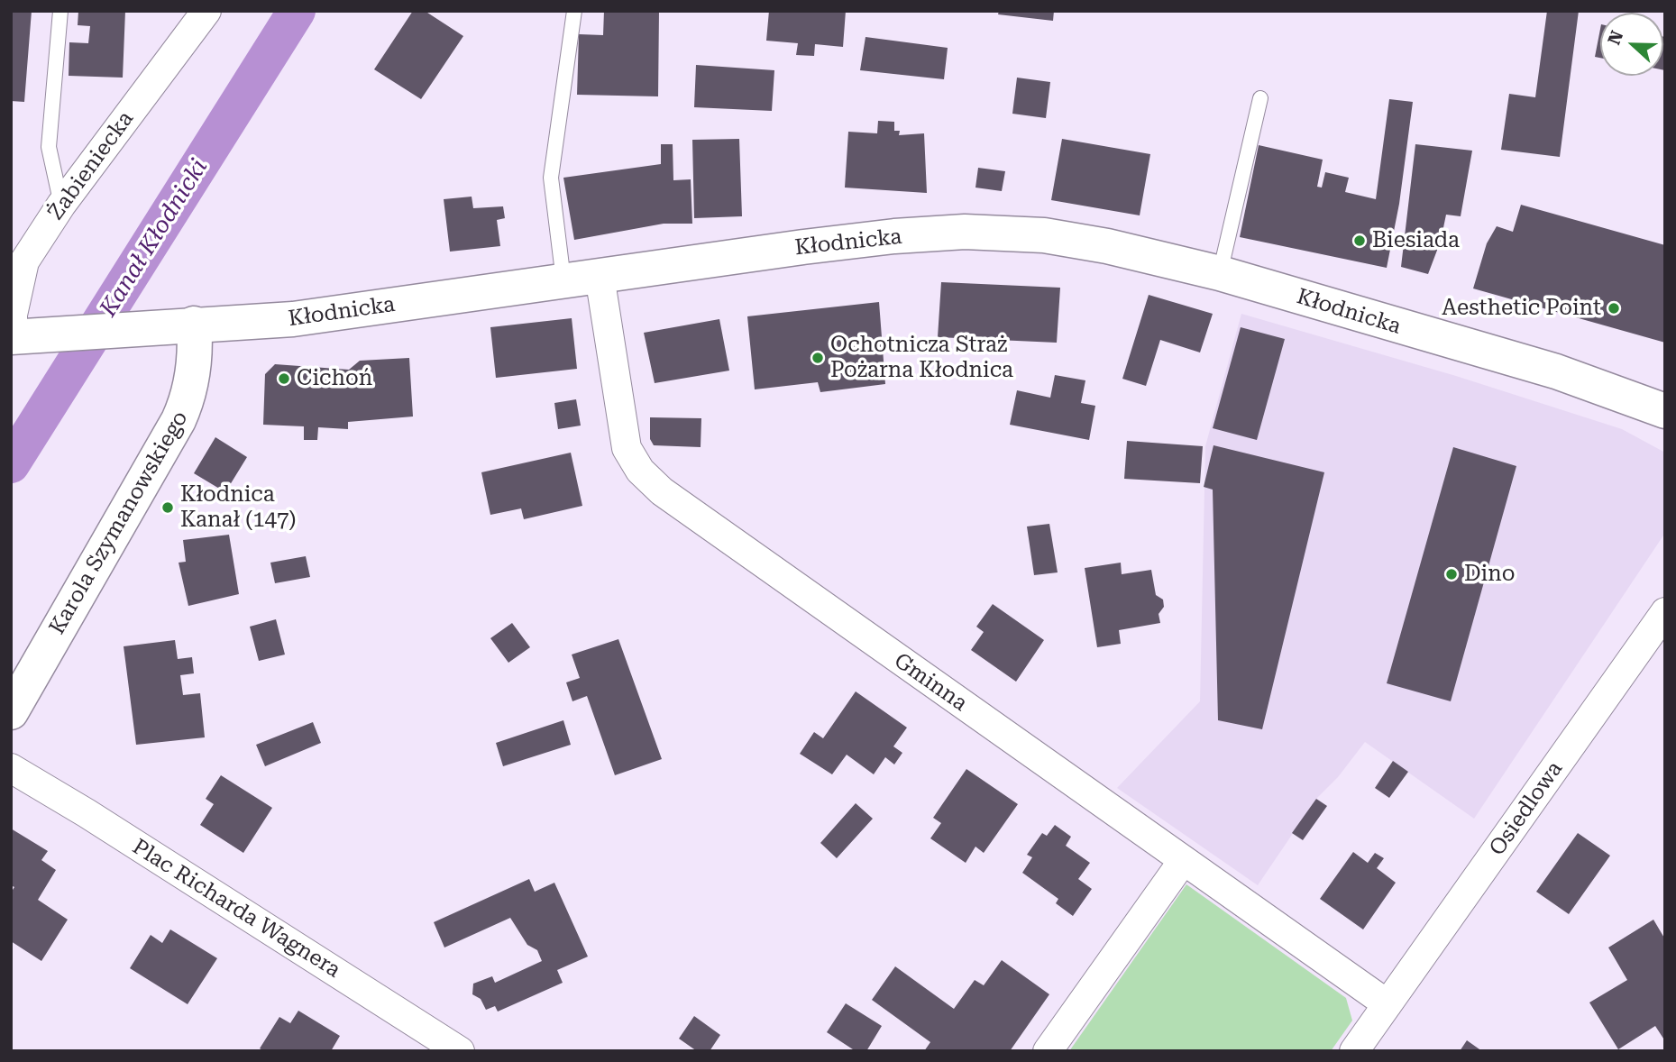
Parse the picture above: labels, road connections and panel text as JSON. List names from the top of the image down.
{
  "streets": {
    "main road": ["Kłodnicka", "Karola Szymanowskiego"],
    "street": [
      "Żabieniecka",
      "Gminna",
      "Osiedlowa",
      "Plac Richarda Wagnera"
    ]
  },
  "crossings": [
    ["Żabieniecka", "Kłodnicka"],
    ["Kłodnicka", "Karola Szymanowskiego"],
    ["Kłodnicka", "Gminna"],
    ["Gminna", "Osiedlowa"]
  ],
  "water": ["Kanał Kłodnicki"],
  "places": [
    "Biesiada",
    "Aesthetic Point",
    "Ochotnicza Straż Pożarna Kłodnica",
    "Cichoń",
    "Kłodnica Kanał (147)",
    "Dino"
  ],
  "north": "left"
}
